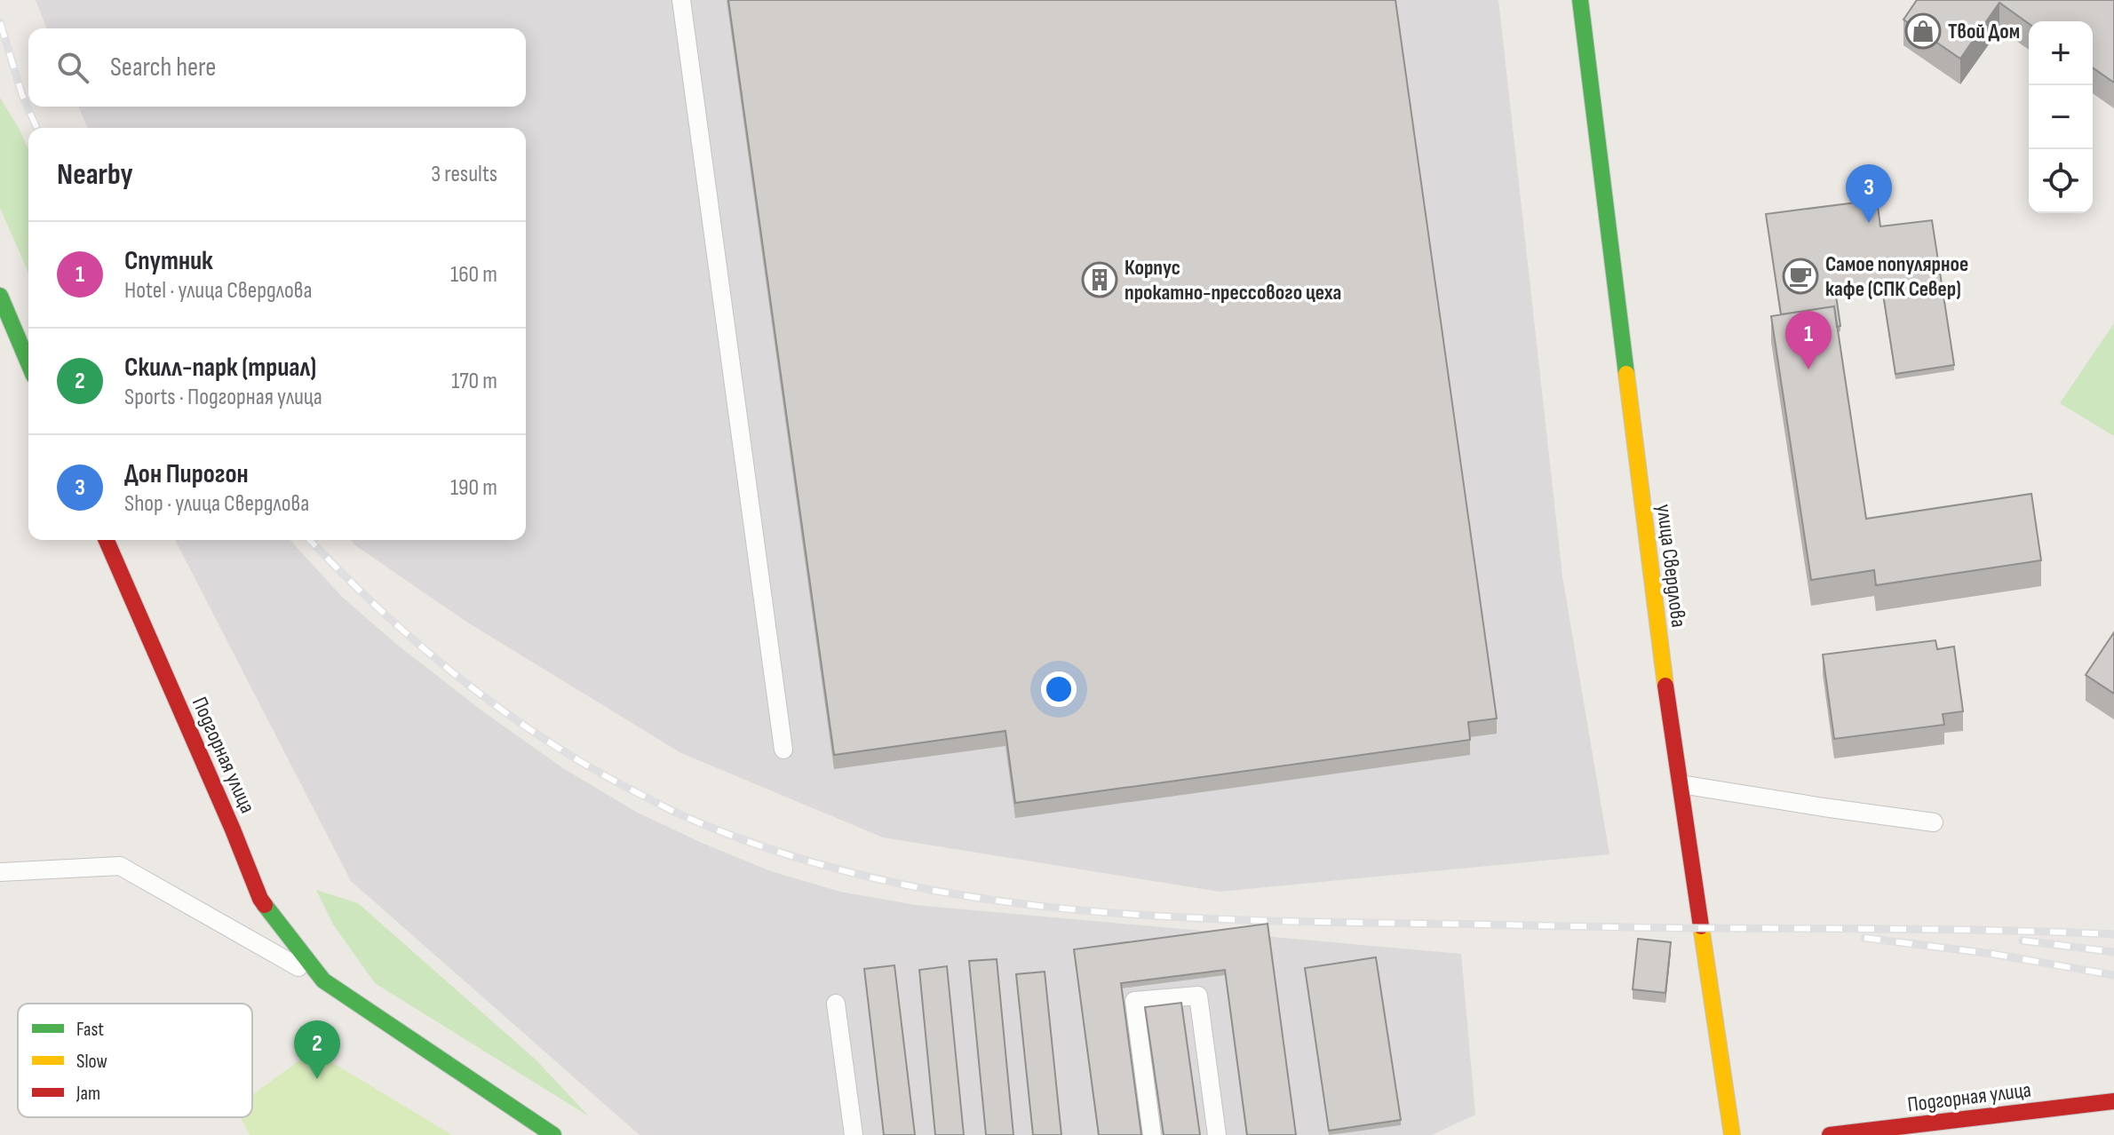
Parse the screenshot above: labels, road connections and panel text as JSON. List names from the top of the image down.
{
  "streets": {
    "street": ["улица Свердлова", "Подгорная улица"]
  },
  "places": {
    "shop": ["Твой Дом"],
    "cafe": ["Самое популярное кафе (СПК Север)"],
    "building": ["Корпус прокатно-прессового цеха"]
  },
  "legend": ["Fast", "Slow", "Jam"],
  "page": {
    "map_buttons": ["+", "−"],
    "search": "Search here",
    "heading": ["Nearby", "3 results"],
    "pins": ["3", "1", "2"],
    "list": [
      {
        "mark": "1",
        "name": "Спутник",
        "note": "Hotel · улица Свердлова",
        "value": "160 m"
      },
      {
        "mark": "2",
        "name": "Скилл-парк (триал)",
        "note": "Sports · Подгорная улица",
        "value": "170 m"
      },
      {
        "mark": "3",
        "name": "Дон Пирогон",
        "note": "Shop · улица Свердлова",
        "value": "190 m"
      }
    ]
  }
}
